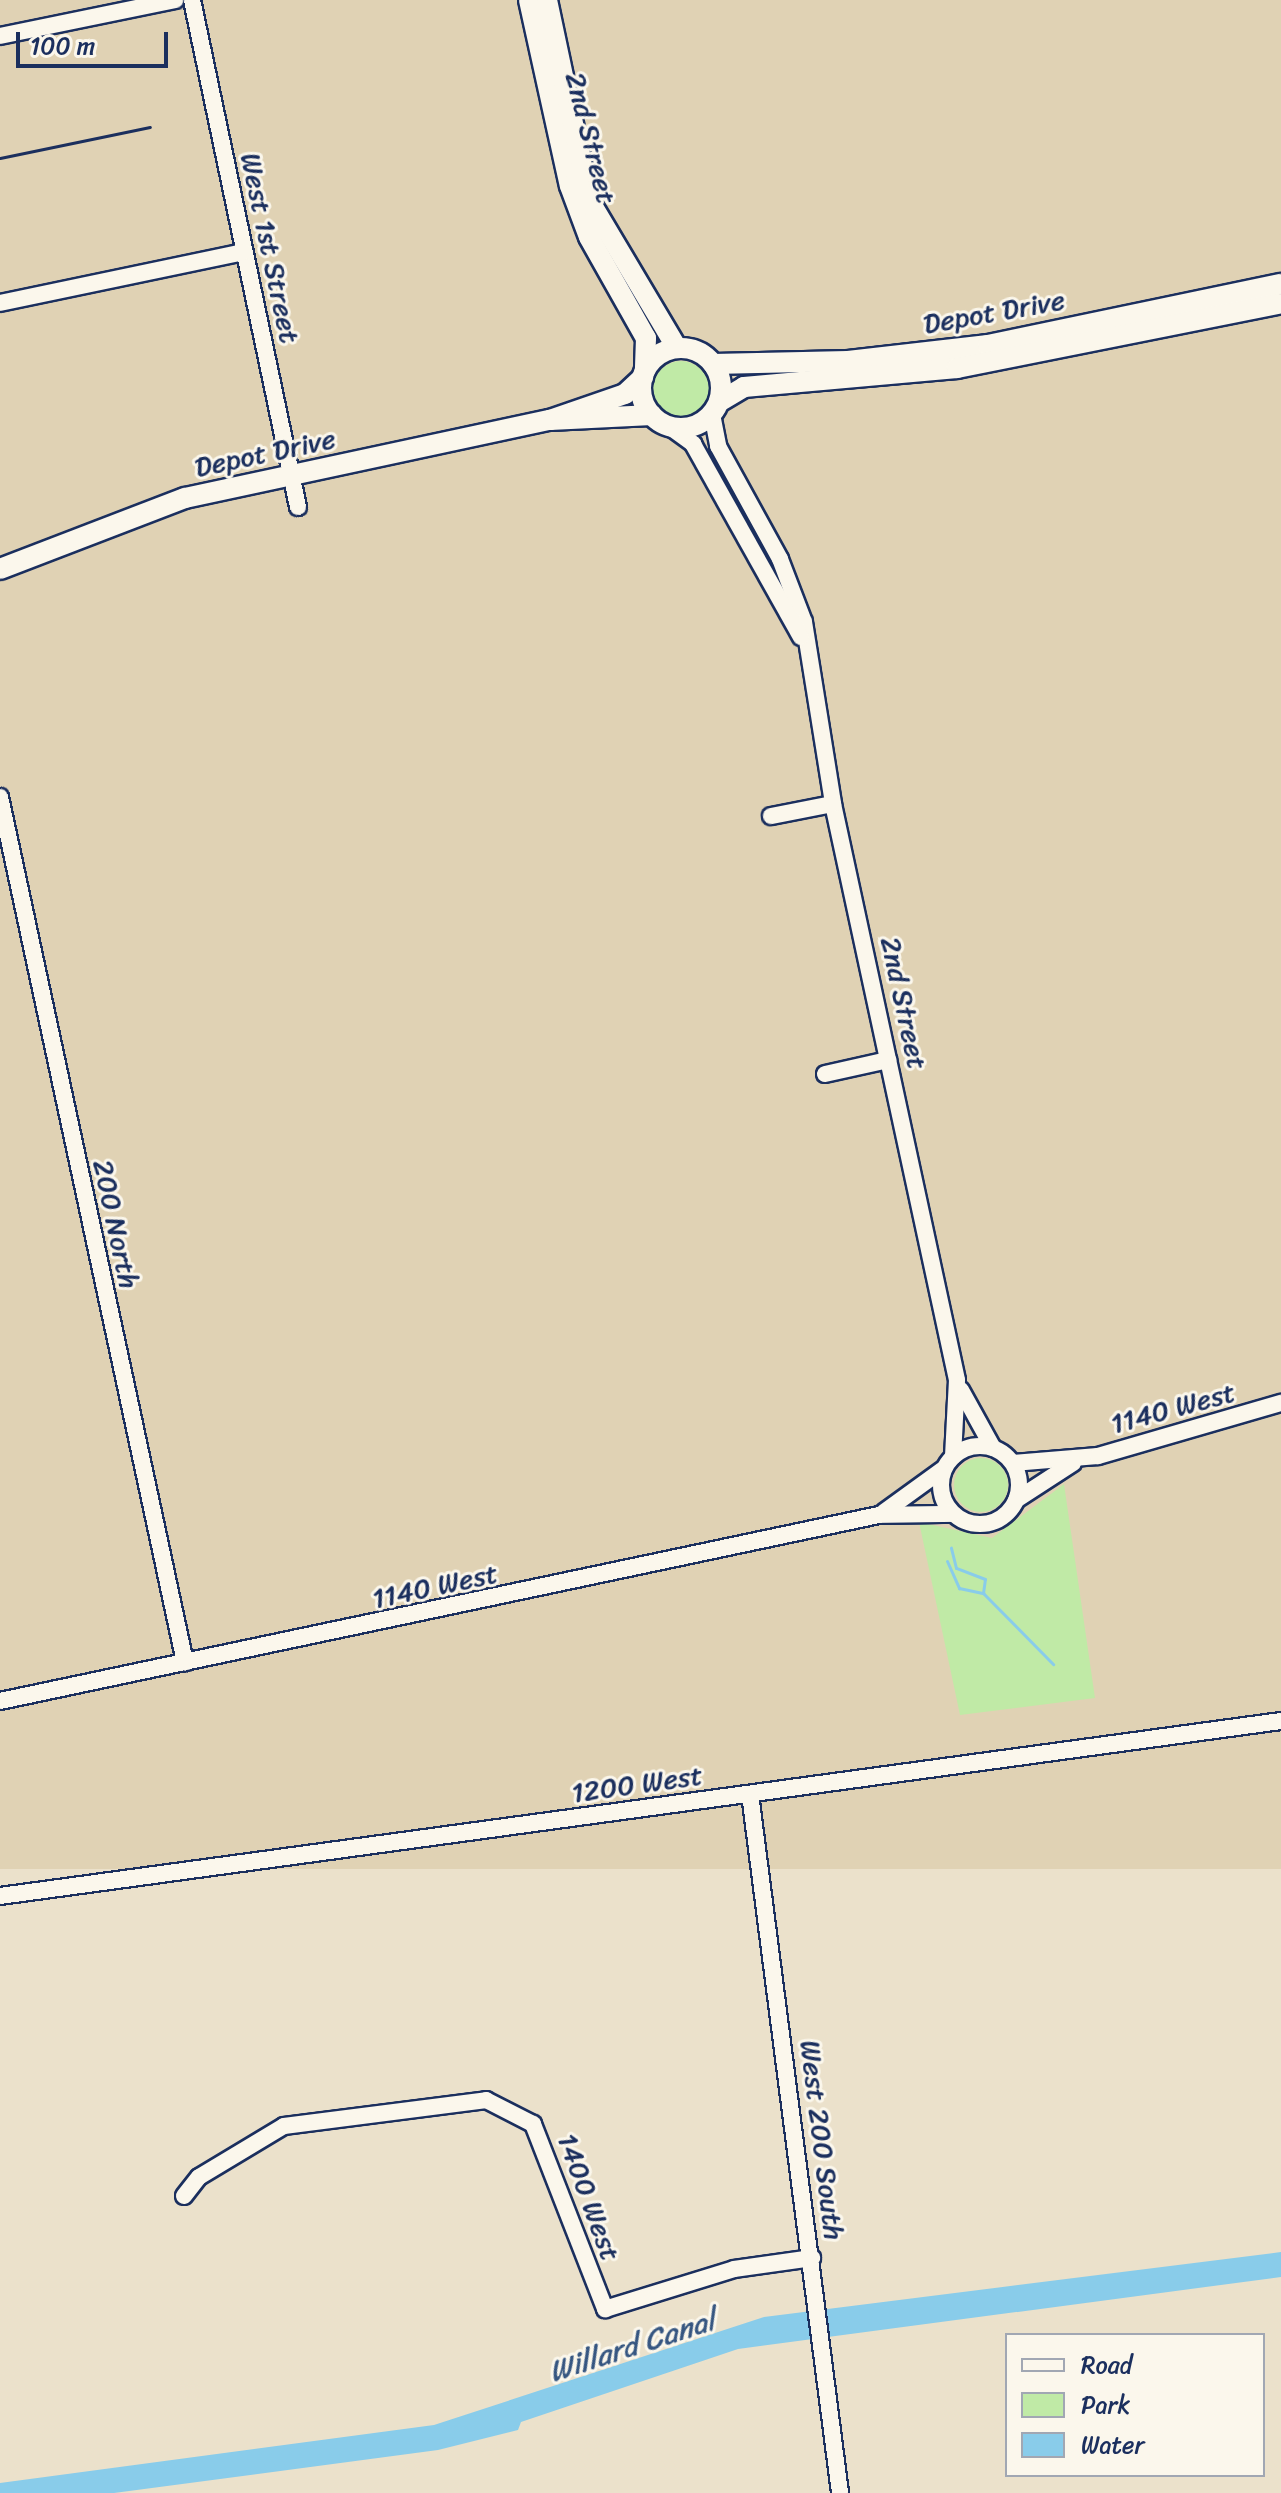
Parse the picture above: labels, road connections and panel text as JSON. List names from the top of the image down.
{
  "streets": {
    "main road": ["2nd Street", "Depot Drive"],
    "street": [
      "West 1st Street",
      "200 North",
      "1140 West",
      "1200 West",
      "West 200 South",
      "1400 West"
    ]
  },
  "crossings": [
    ["2nd Street", "Depot Drive"],
    ["2nd Street", "1140 West"],
    ["West 1st Street", "Depot Drive"],
    ["200 North", "1140 West"],
    ["1200 West", "West 200 South"],
    ["West 200 South", "1400 West"]
  ],
  "water": ["Willard Canal"],
  "legend": ["Road", "Park", "Water"],
  "scale_bar": "100 m"
}
